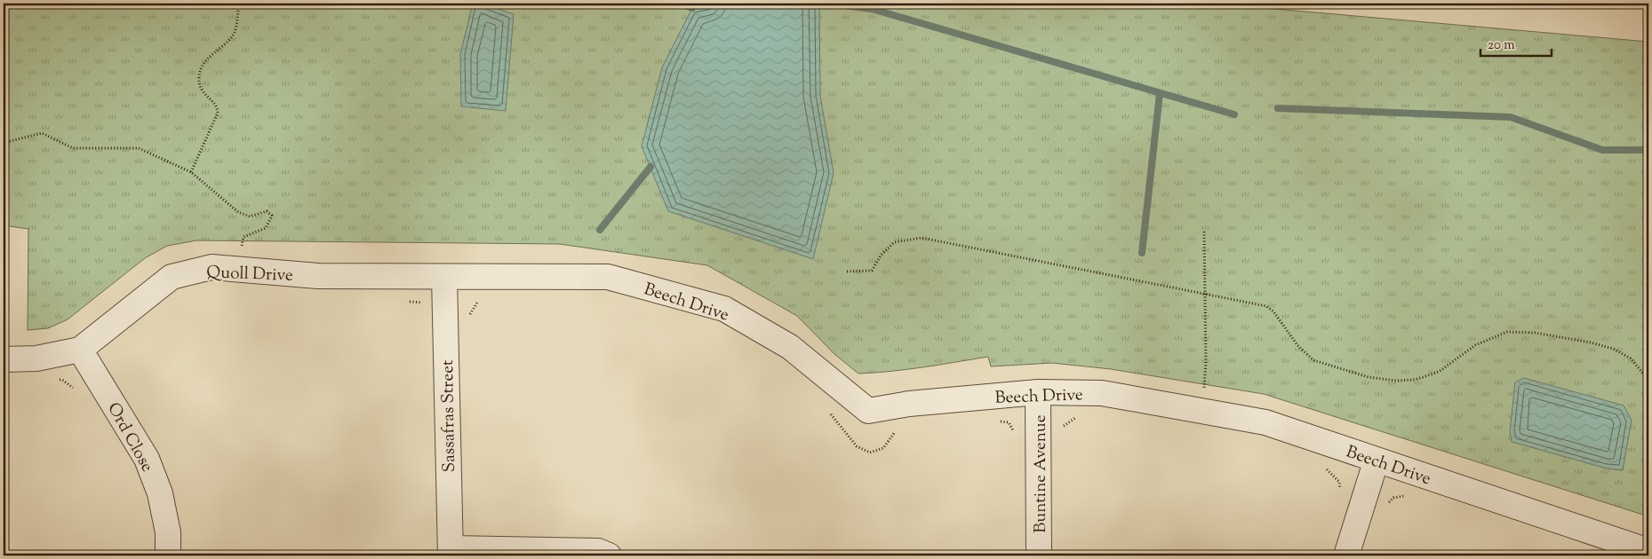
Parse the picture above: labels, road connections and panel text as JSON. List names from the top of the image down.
{
  "streets": {
    "street": [
      "Quoll Drive",
      "Beech Drive",
      "Sassafras Street",
      "Ord Close",
      "Buntine Avenue"
    ]
  },
  "crossings": [
    ["Quoll Drive", "Beech Drive"],
    ["Quoll Drive", "Sassafras Street"],
    ["Quoll Drive", "Ord Close"],
    ["Beech Drive", "Sassafras Street"],
    ["Beech Drive", "Buntine Avenue"]
  ],
  "scale_bar": "20 m"
}
